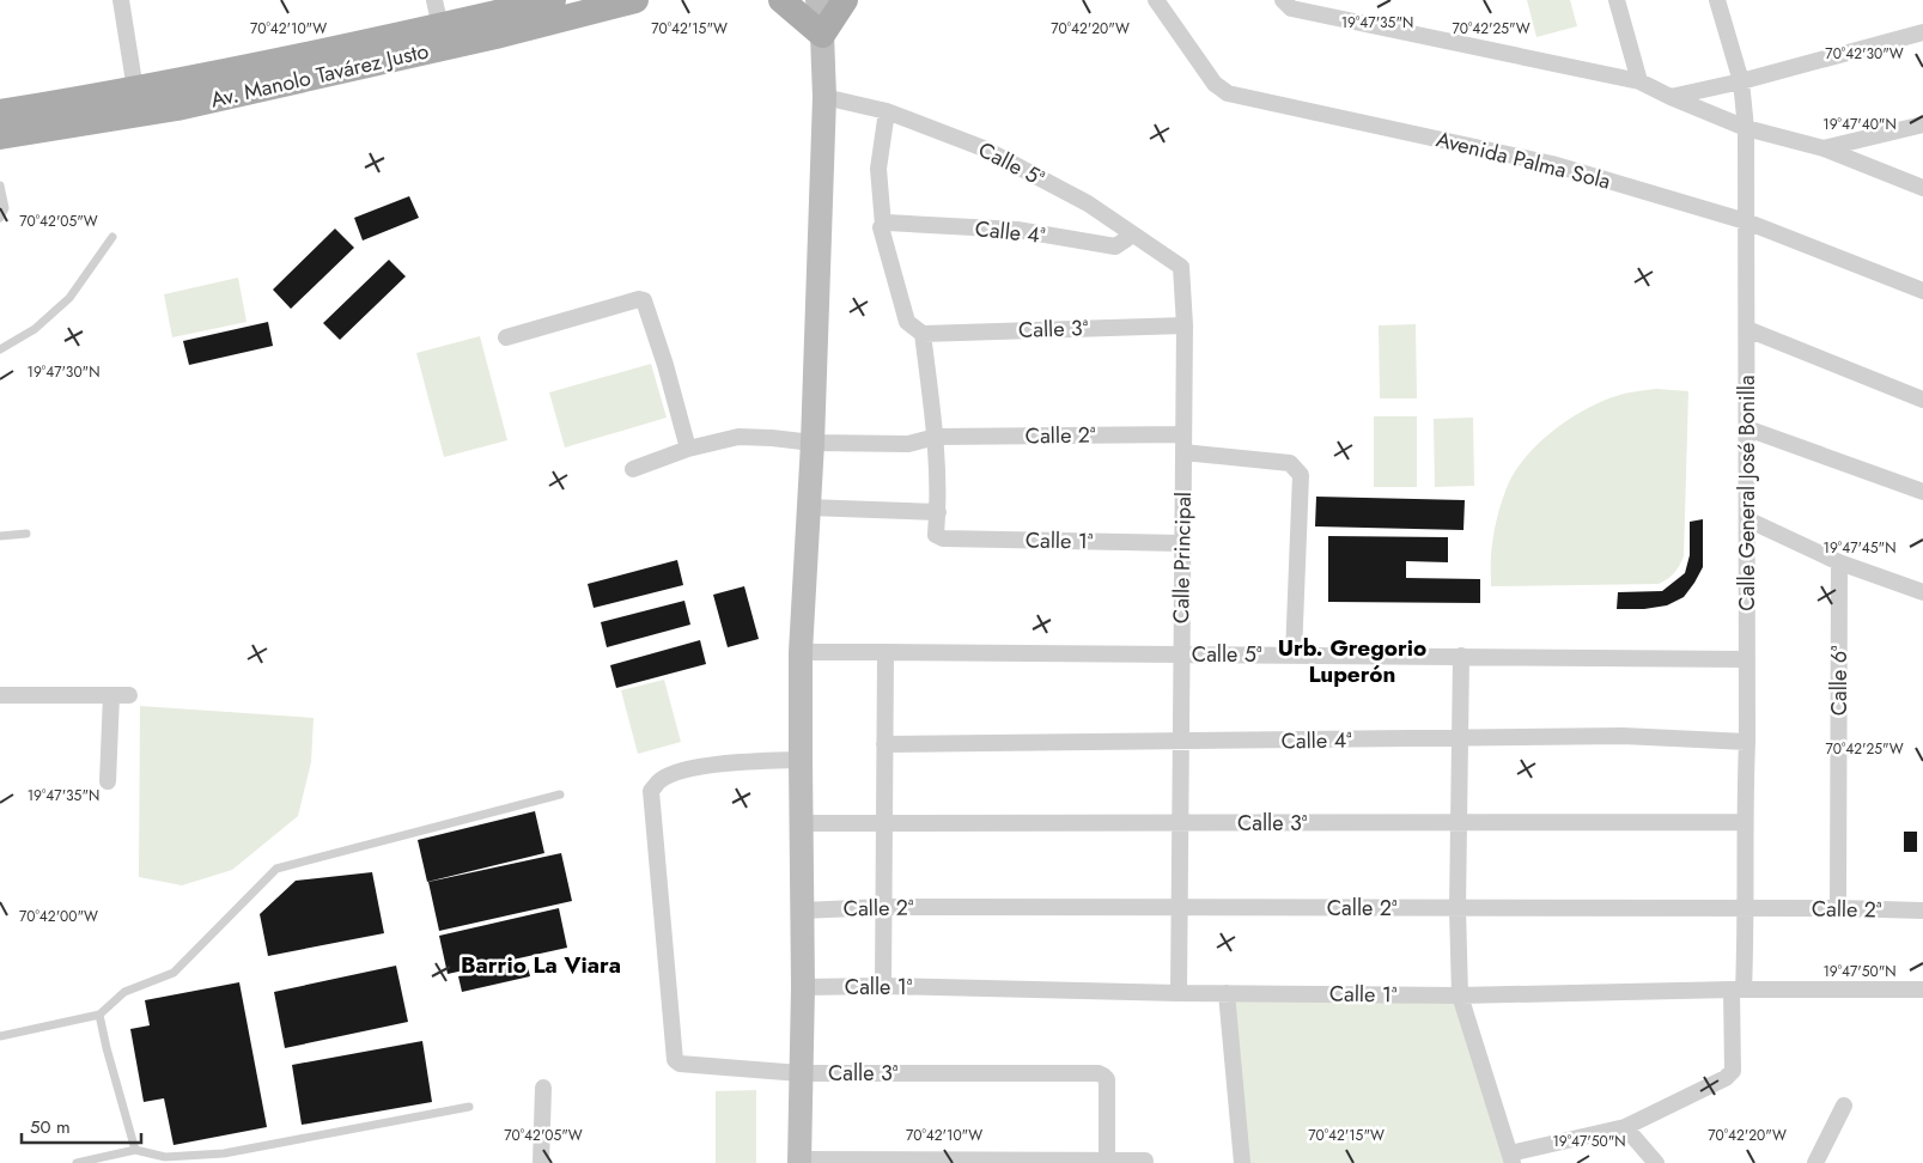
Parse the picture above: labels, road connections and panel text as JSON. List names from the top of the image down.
{
  "streets": {
    "main road": ["Av. Manolo Tavárez Justo"],
    "street": [
      "Avenida Palma Sola",
      "Calle 5ª",
      "Calle 4ª",
      "Calle 3ª",
      "Calle 2ª",
      "Calle General José Bonilla",
      "Calle 1ª",
      "Calle Principal",
      "Calle 6ª"
    ]
  },
  "crossings": [
    ["Avenida Palma Sola", "Calle General José Bonilla"],
    ["Calle 5ª", "Calle 4ª"],
    ["Calle 5ª", "Calle General José Bonilla"],
    ["Calle 5ª", "Calle Principal"],
    ["Calle 4ª", "Calle General José Bonilla"],
    ["Calle 4ª", "Calle Principal"],
    ["Calle 3ª", "Calle General José Bonilla"],
    ["Calle 3ª", "Calle Principal"],
    ["Calle 2ª", "Calle General José Bonilla"],
    ["Calle 2ª", "Calle Principal"],
    ["Calle 2ª", "Calle 6ª"],
    ["Calle General José Bonilla", "Calle 1ª"],
    ["Calle 1ª", "Calle Principal"]
  ],
  "districts": ["Urb. Gregorio Luperón", "Barrio La Viara"],
  "scale_bar": "50 m",
  "coordinates": [
    "19°47'35\"N",
    "70°42'10\"W",
    "70°42'15\"W",
    "70°42'20\"W",
    "70°42'25\"W",
    "70°42'30\"W",
    "19°47'40\"N",
    "70°42'05\"W",
    "19°47'30\"N",
    "19°47'45\"N",
    "70°42'00\"W",
    "19°47'50\"N"
  ]
}
